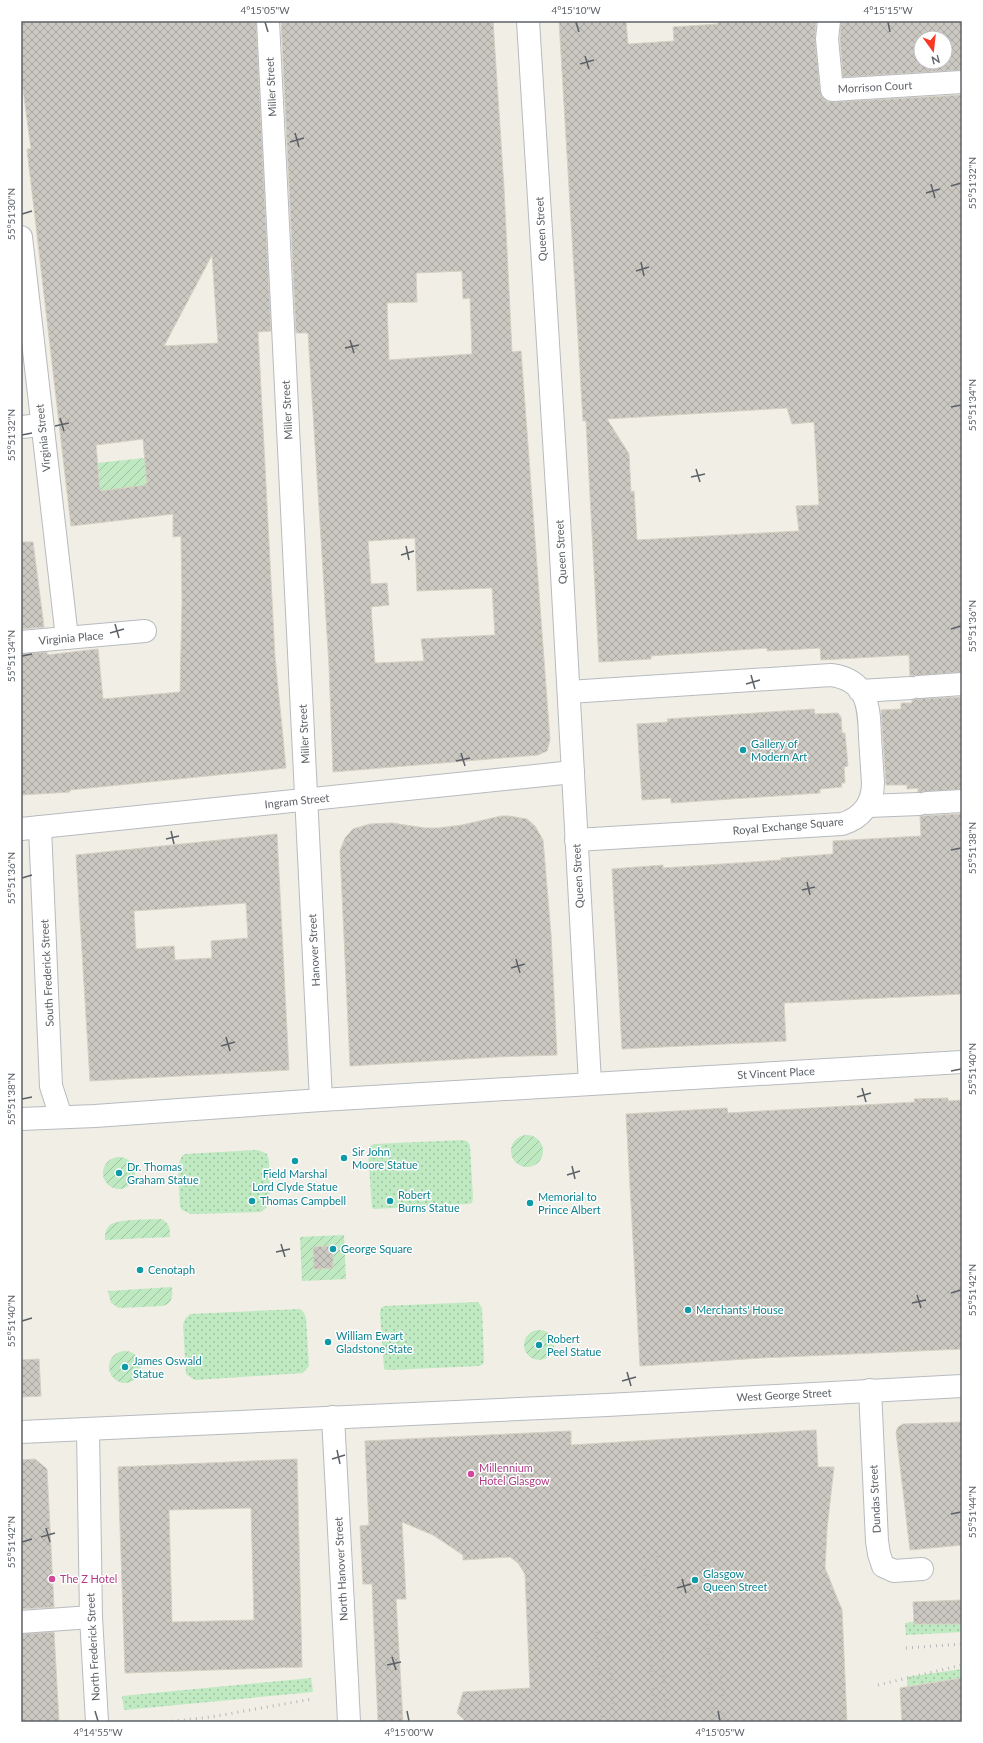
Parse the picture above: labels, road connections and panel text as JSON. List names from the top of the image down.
{
  "streets": {
    "street": [
      "Miller Street",
      "Morrison Court",
      "Queen Street",
      "Virginia Street",
      "Virginia Place",
      "Ingram Street",
      "Royal Exchange Square",
      "Hanover Street",
      "South Frederick Street",
      "St Vincent Place",
      "West George Street",
      "Dundas Street",
      "North Hanover Street",
      "North Frederick Street"
    ]
  },
  "crossings": [
    ["Miller Street", "Ingram Street"],
    ["Miller Street", "Hanover Street"],
    ["Queen Street", "Ingram Street"],
    ["Queen Street", "Royal Exchange Square"],
    ["Queen Street", "St Vincent Place"],
    ["Virginia Street", "Virginia Place"],
    ["Ingram Street", "Hanover Street"],
    ["Ingram Street", "South Frederick Street"],
    ["West George Street", "Dundas Street"],
    ["West George Street", "North Hanover Street"]
  ],
  "places": [
    "Gallery of Modern Art",
    "Sir John Moore Statue",
    "Field Marshal Lord Clyde Statue",
    "Dr. Thomas Graham Statue",
    "Thomas Campbell",
    "Robert Burns Statue",
    "Memorial to Prince Albert",
    "George Square",
    "Cenotaph",
    "Merchants' House",
    "William Ewart Gladstone State",
    "Robert Peel Statue",
    "James Oswald Statue",
    "Millennium Hotel Glasgow",
    "The Z Hotel",
    "Glasgow Queen Street"
  ],
  "north": "bottom",
  "coordinates": [
    "4°15'05\"W",
    "4°15'10\"W",
    "4°15'15\"W",
    "55°51'32\"N",
    "55°51'30\"N",
    "55°51'34\"N",
    "55°51'36\"N",
    "55°51'38\"N",
    "55°51'40\"N",
    "55°51'42\"N",
    "55°51'44\"N",
    "4°14'55\"W",
    "4°15'00\"W"
  ]
}
